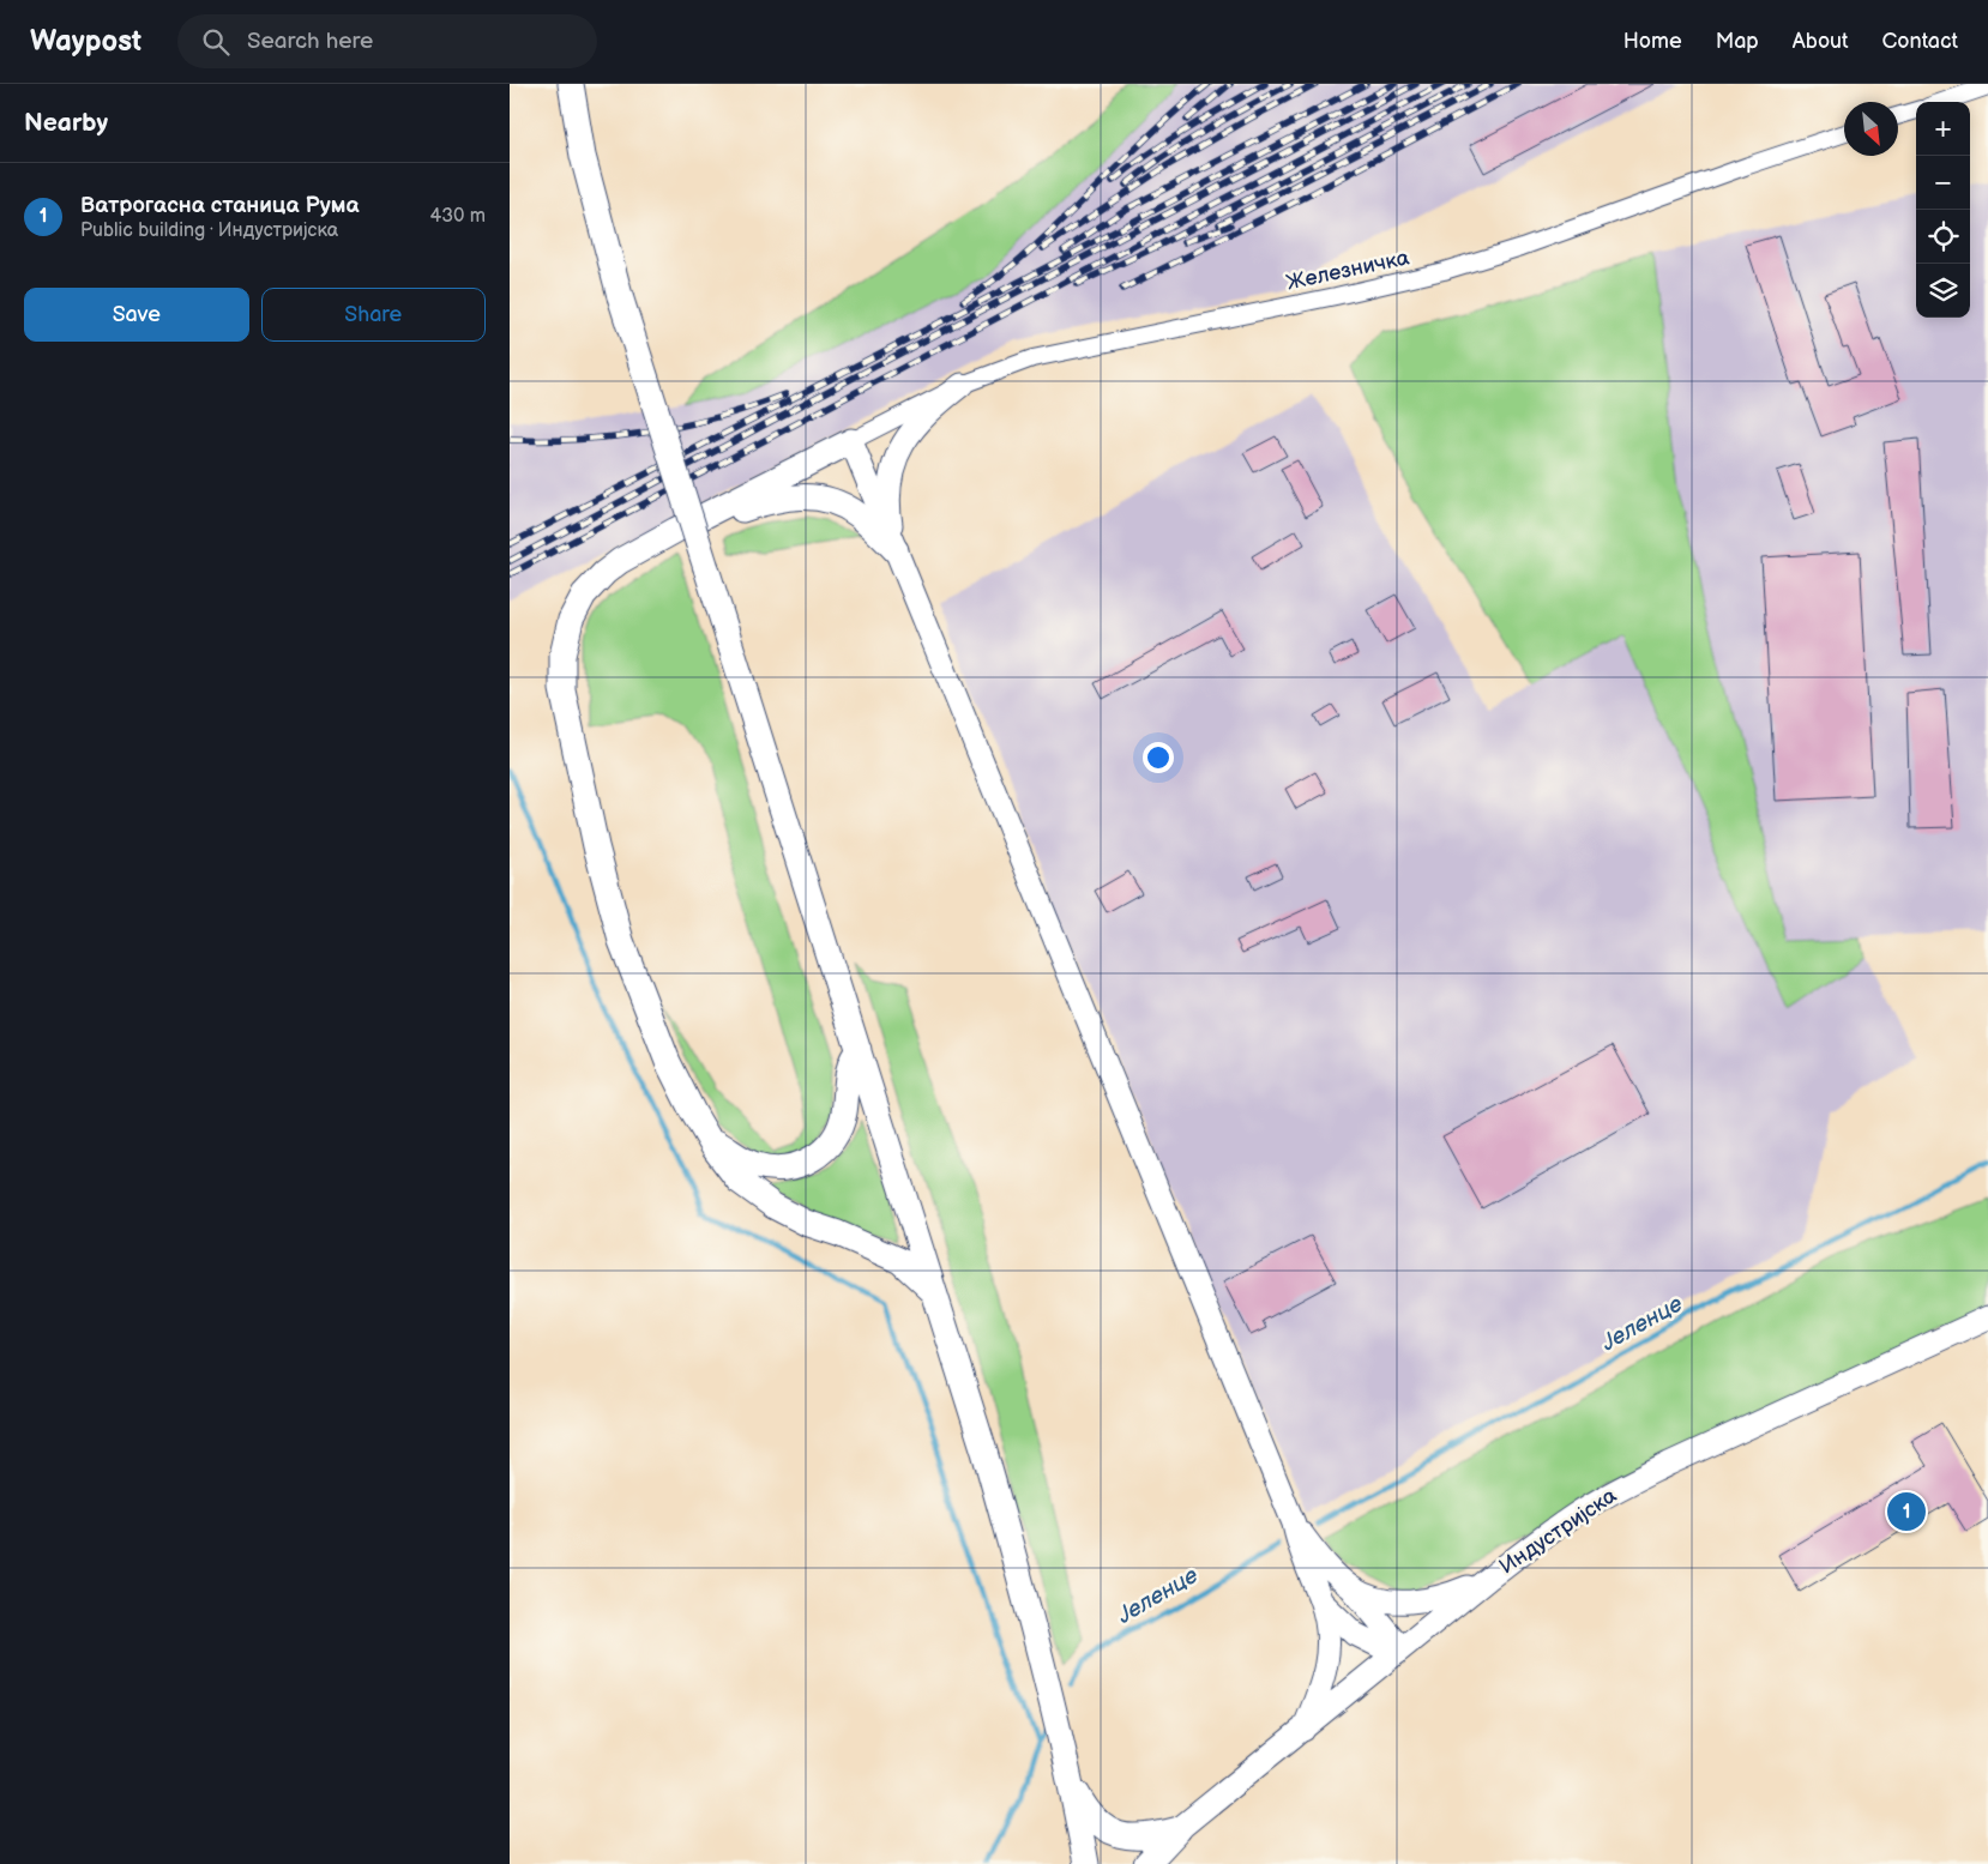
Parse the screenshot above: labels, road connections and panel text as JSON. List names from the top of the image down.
{
  "streets": {
    "main road": ["Индустријска"],
    "street": ["Железничка"]
  },
  "water": ["Јеленце"],
  "north": "bottom right",
  "page": {
    "header": "Waypost",
    "search": "Search here",
    "nav": [
      "Home",
      "Map",
      "About",
      "Contact"
    ],
    "heading": "Nearby",
    "map_buttons": ["+", "−"],
    "list": [
      {
        "mark": "1",
        "name": "Ватрогасна станица Рума",
        "note": "Public building · Индустријска",
        "value": "430 m"
      }
    ],
    "buttons": ["Save", "Share"],
    "pins": "1"
  }
}
